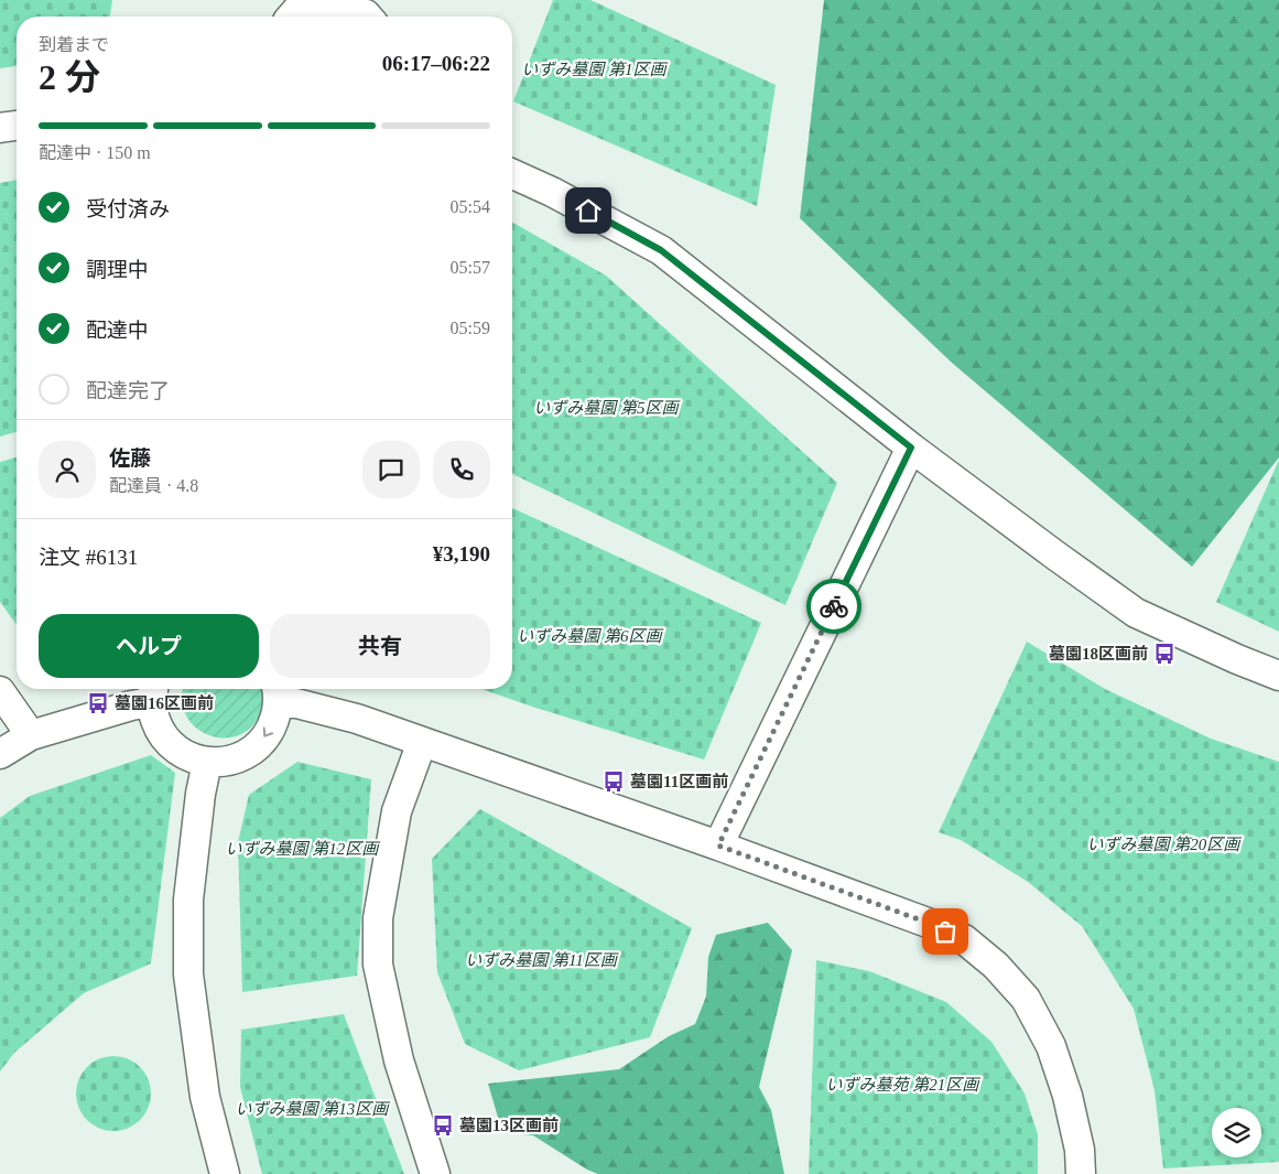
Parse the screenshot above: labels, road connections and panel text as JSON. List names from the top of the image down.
{
  "parks": [
    "いずみ墓園 第1区画",
    "いずみ墓園 第5区画",
    "いずみ墓園 第6区画",
    "いずみ墓園 第20区画",
    "いずみ墓園 第12区画",
    "いずみ墓園 第11区画",
    "いずみ墓苑 第21区画",
    "いずみ墓園 第13区画"
  ],
  "places": {
    "bus stop": [
      "墓園18区画前",
      "墓園16区画前",
      "墓園11区画前",
      "墓園13区画前"
    ]
  },
  "page": {
    "heading": ["2 分", "到着まで", "06:17–06:22"],
    "panel": [
      "佐藤",
      "配達員 · 4.8",
      "注文 #6131",
      "¥3,190"
    ],
    "bar": "配達中 · 150 m",
    "list": [
      ["受付済み", "05:54"],
      ["調理中", "05:57"],
      ["配達中", "05:59"],
      "配達完了"
    ],
    "buttons": ["ヘルプ", "共有"]
  }
}
